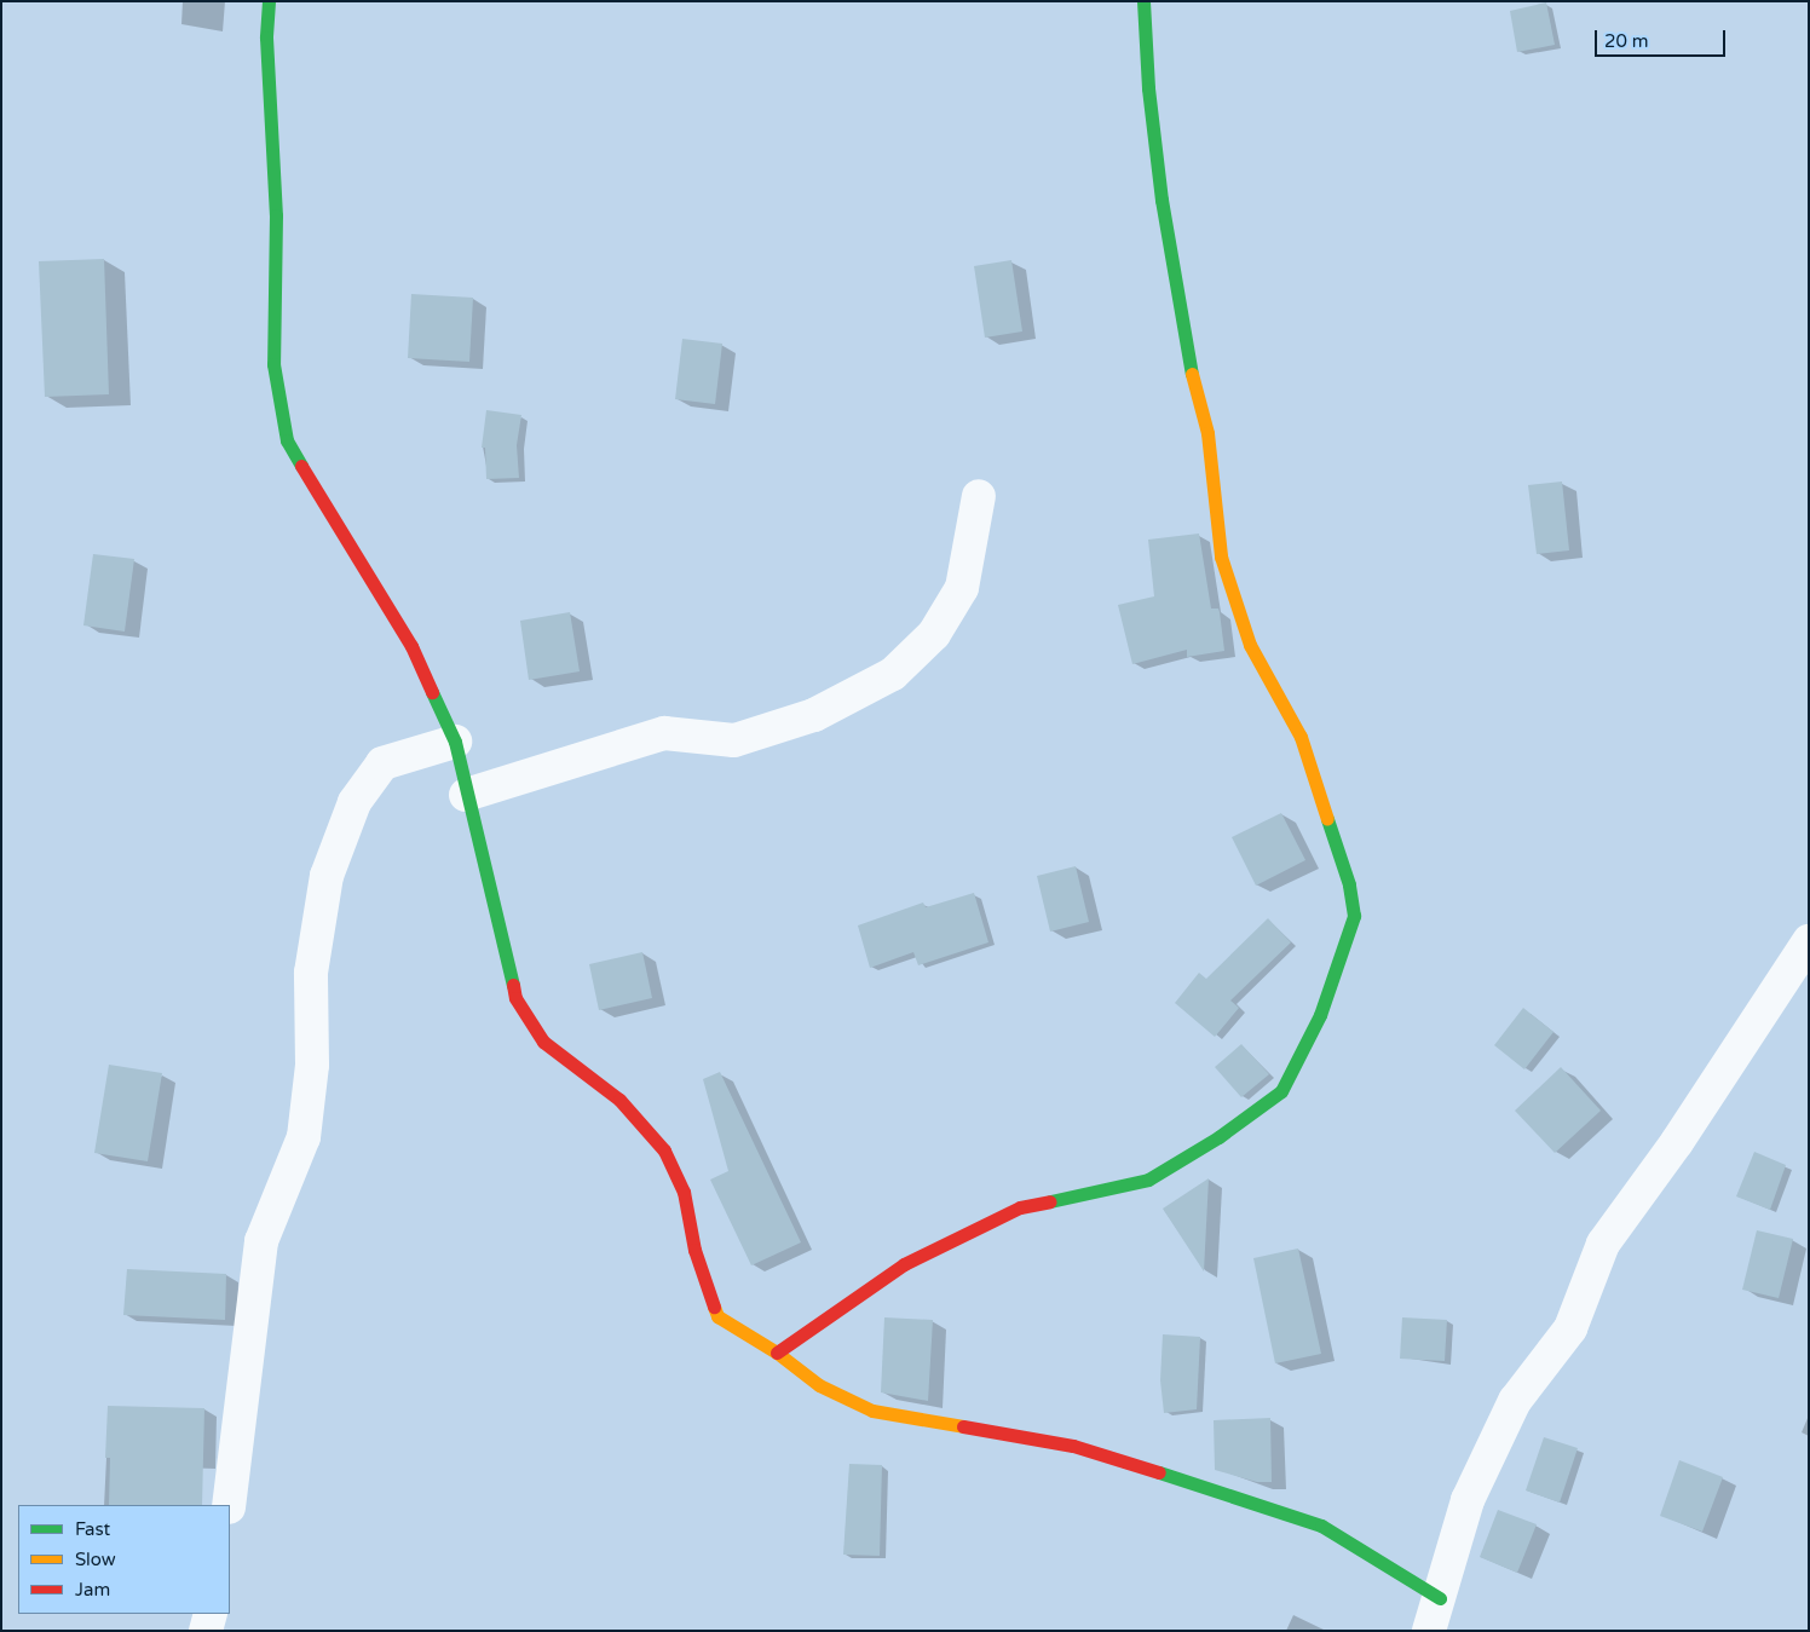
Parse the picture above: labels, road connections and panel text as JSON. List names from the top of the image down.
{
  "legend": ["Fast", "Slow", "Jam"],
  "scale_bar": "20 m"
}
